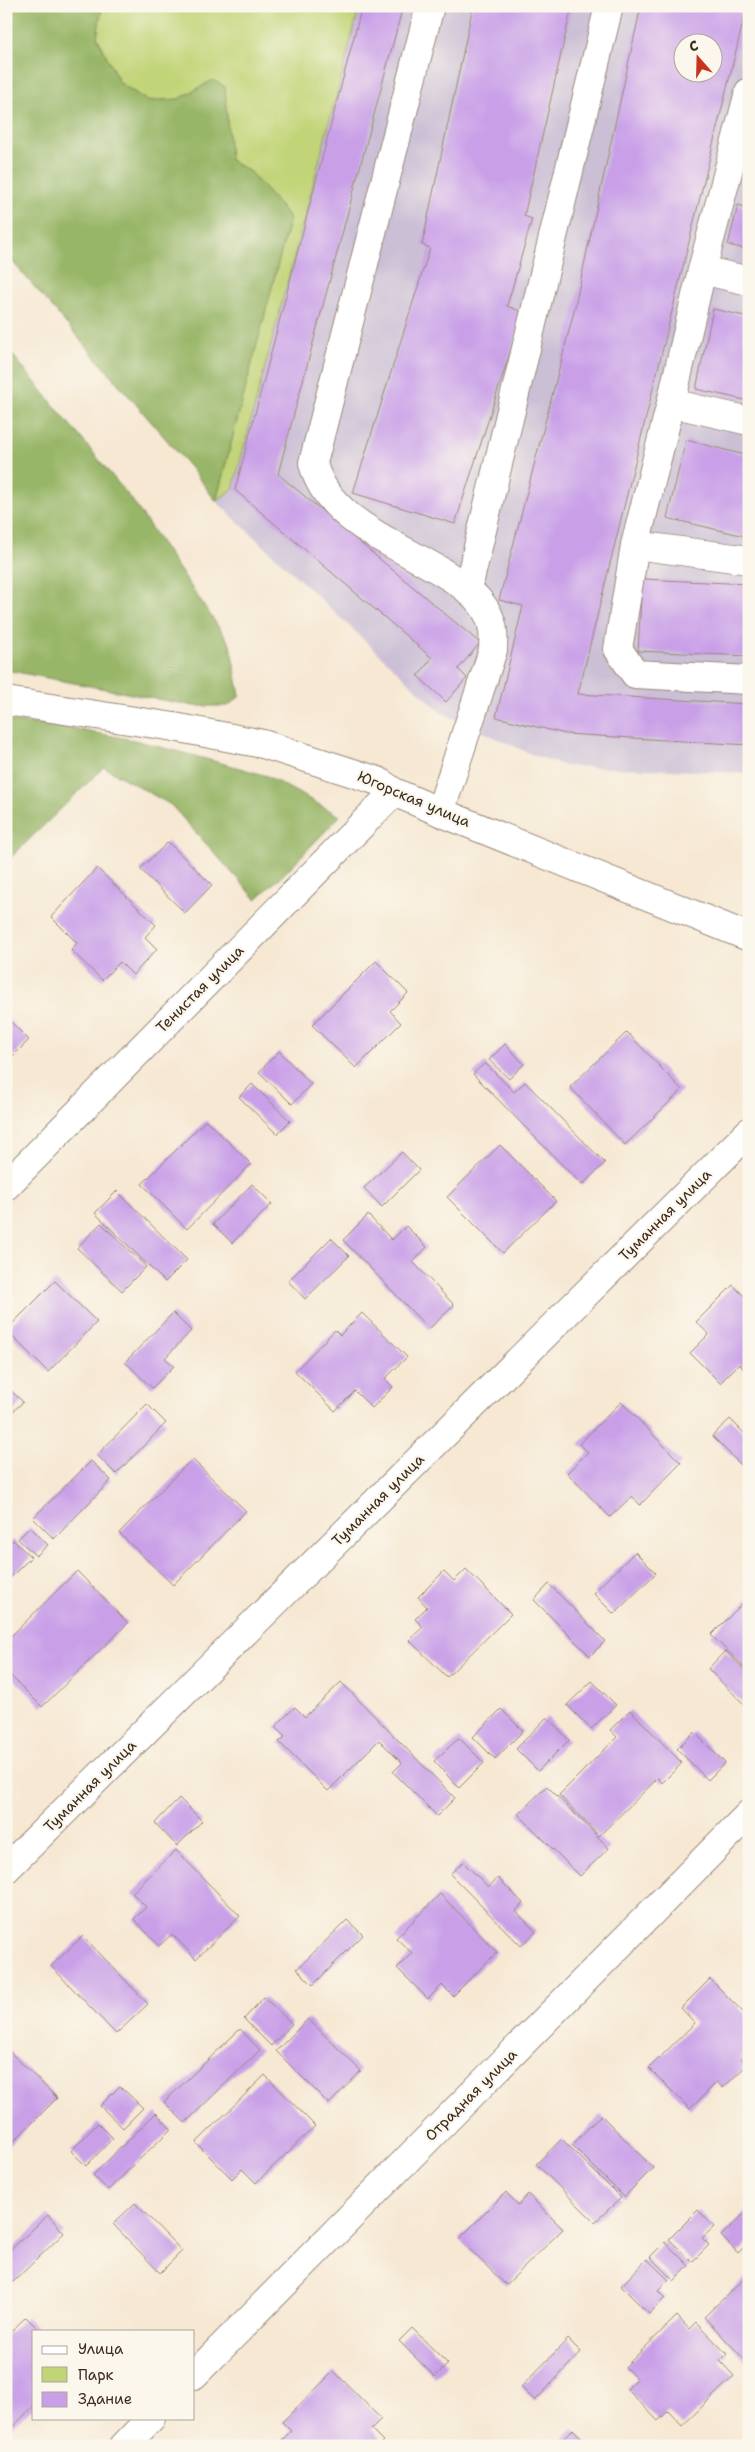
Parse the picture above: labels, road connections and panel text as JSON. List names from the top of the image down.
{
  "streets": {
    "street": [
      "Югорская улица",
      "Тенистая улица",
      "Туманная улица",
      "Отрадная улица"
    ]
  },
  "crossings": [
    ["Югорская улица", "Тенистая улица"]
  ],
  "legend": ["Улица", "Парк", "Здание"],
  "north": "top"
}
